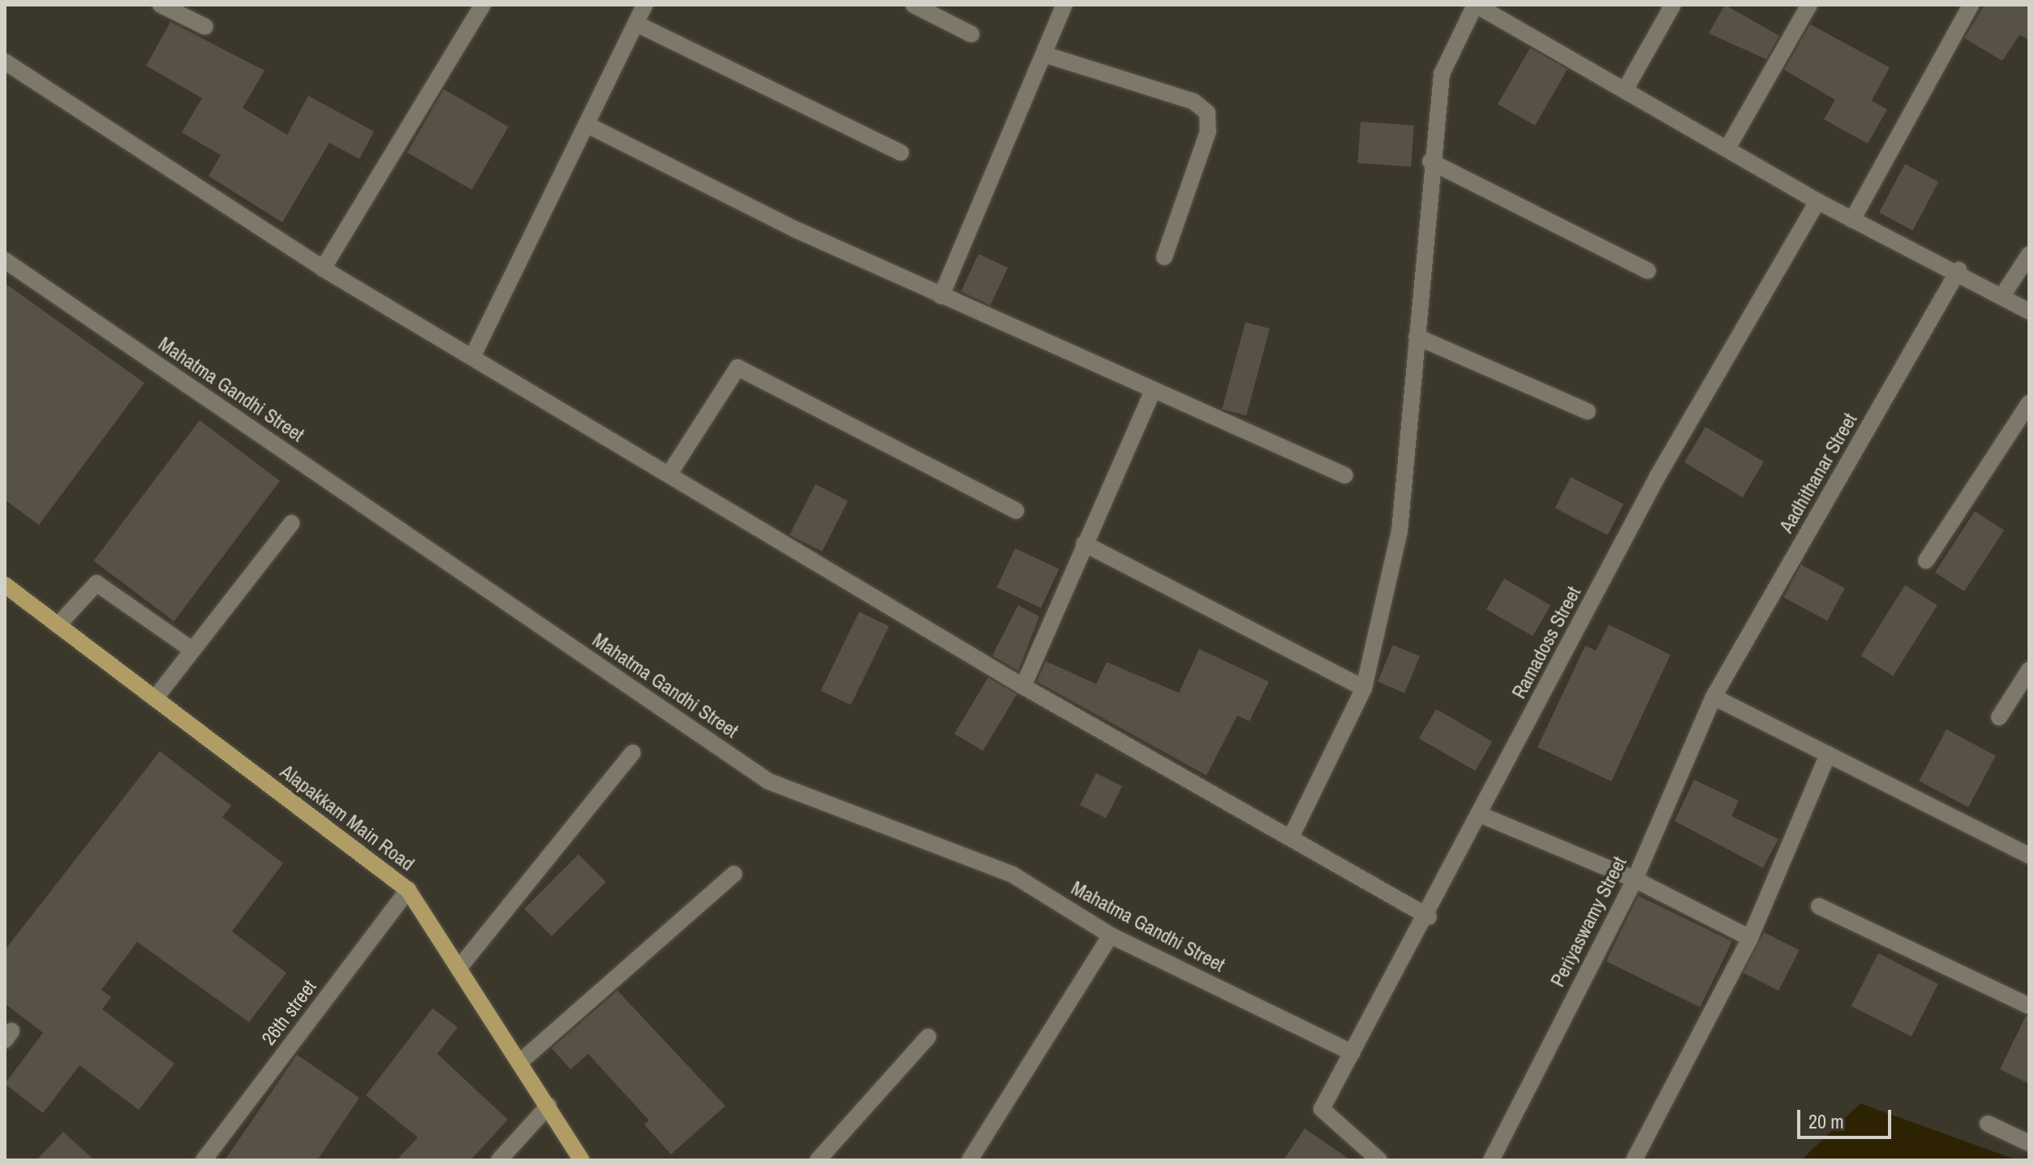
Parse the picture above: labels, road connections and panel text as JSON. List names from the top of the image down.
{
  "streets": {
    "main road": ["Alapakkam Main Road"],
    "street": [
      "Mahatma Gandhi Street",
      "Aadhithanar Street",
      "Ramadoss Street",
      "Periyaswamy Street",
      "26th street"
    ]
  },
  "crossings": [
    ["Mahatma Gandhi Street", "Ramadoss Street"],
    ["Aadhithanar Street", "Periyaswamy Street"],
    ["Alapakkam Main Road", "26th street"]
  ],
  "scale_bar": "20 m"
}
